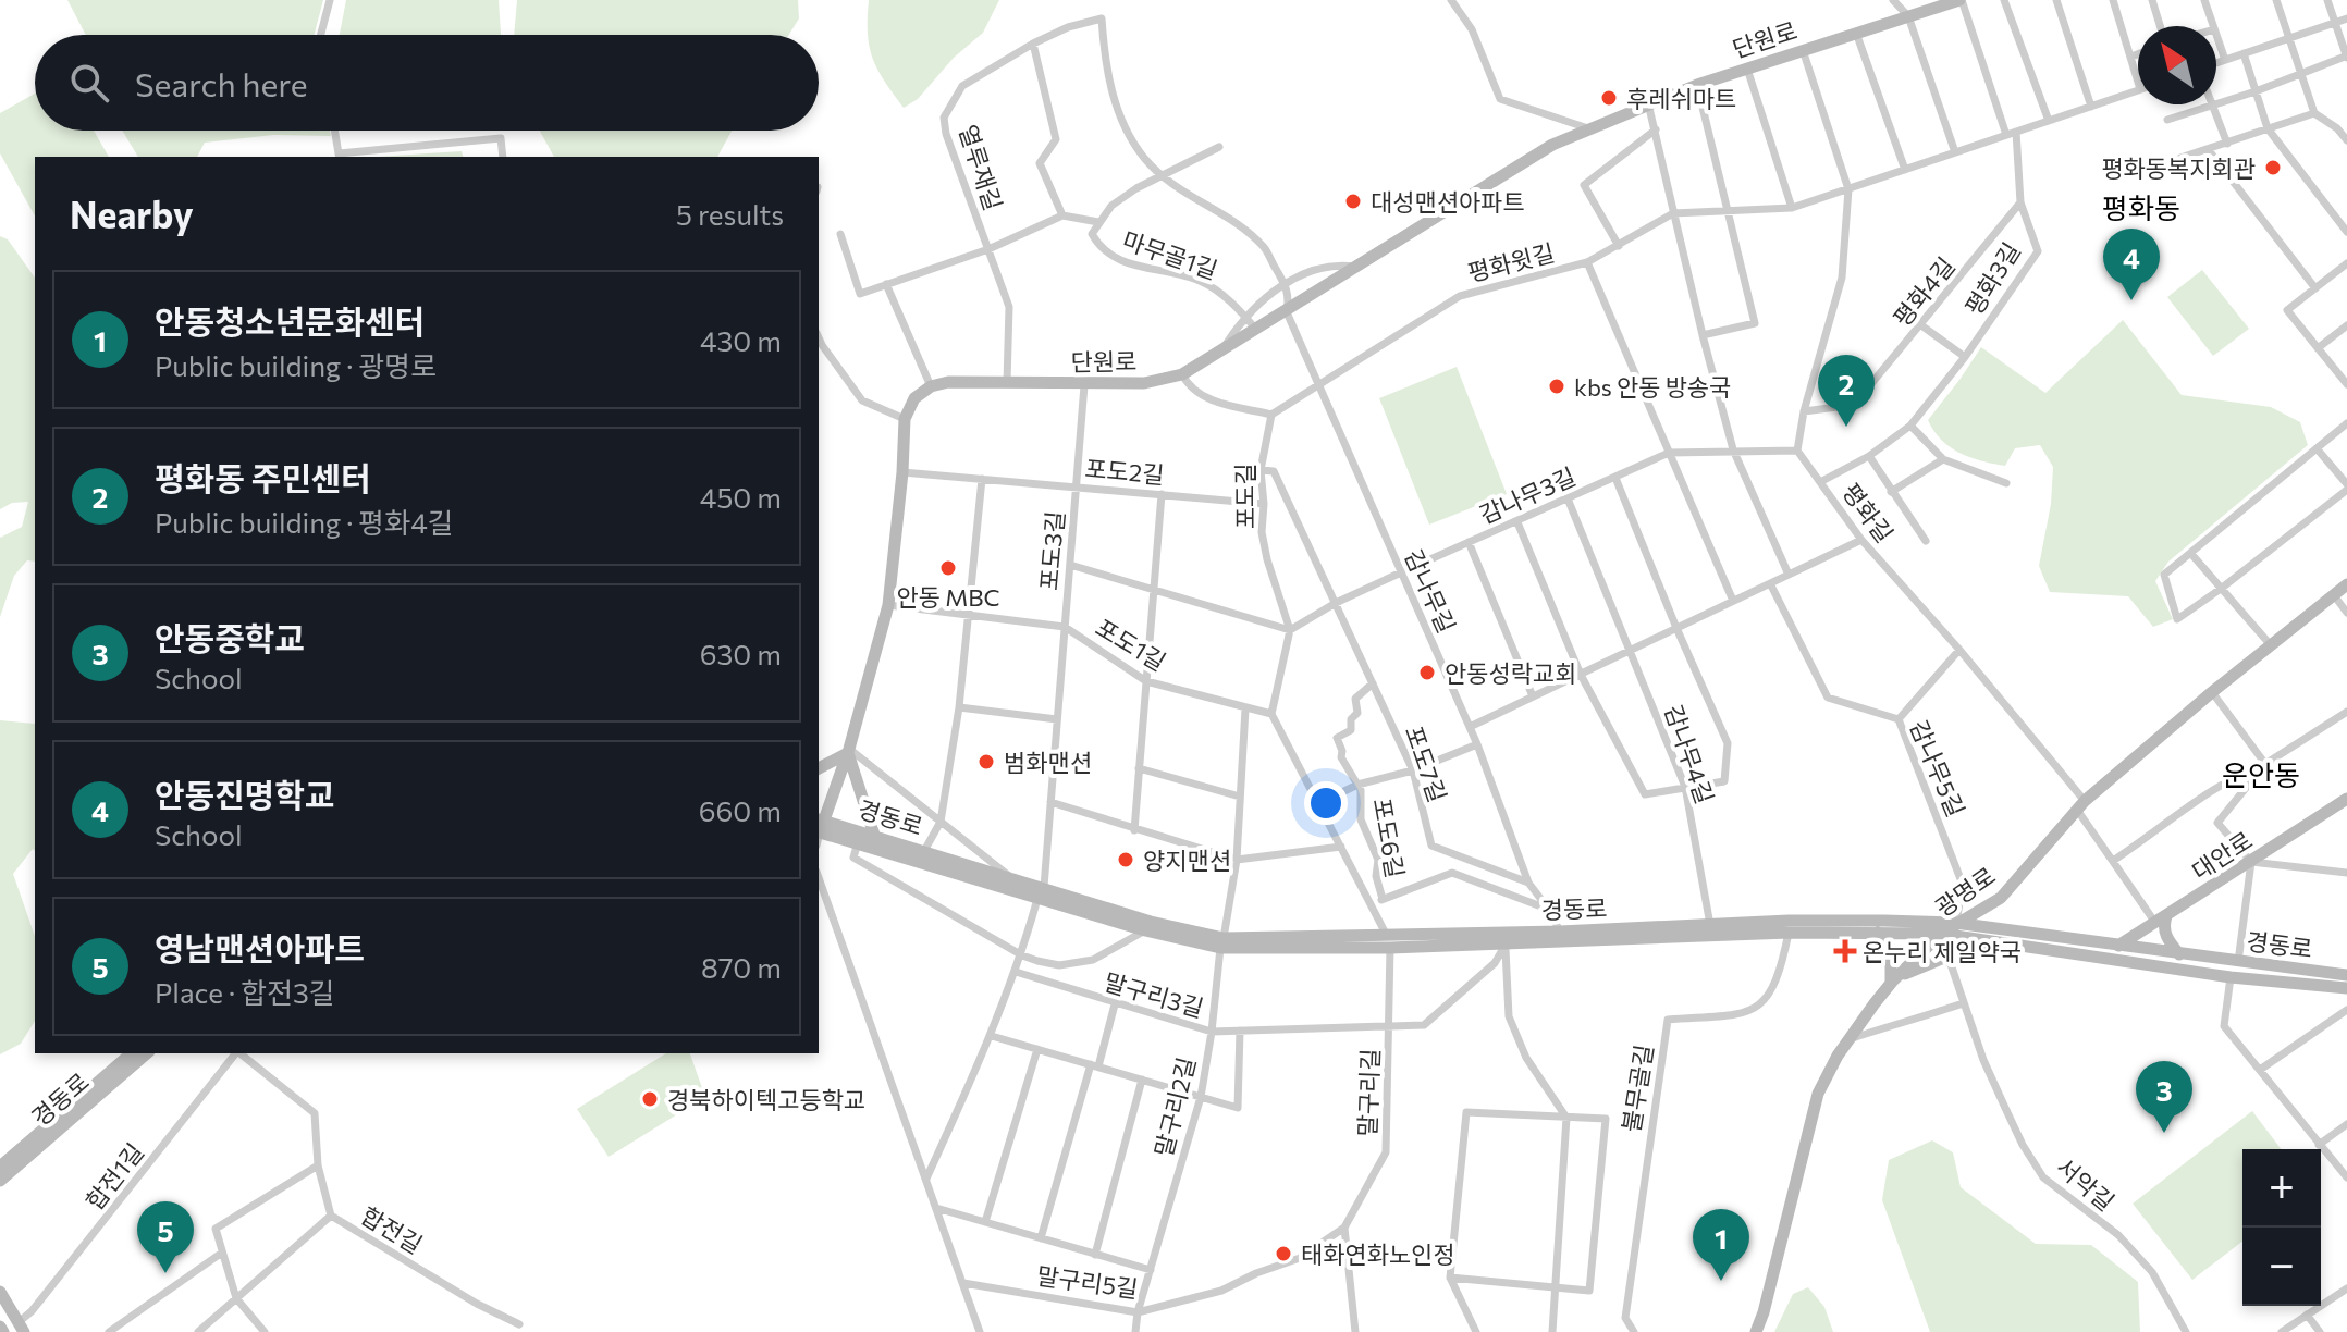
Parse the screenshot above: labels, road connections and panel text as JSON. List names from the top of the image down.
{
  "streets": {
    "street": [
      "단원로",
      "열루재길",
      "마무골1길",
      "평화윗길",
      "평화3길",
      "평화4길",
      "포도2길",
      "감나무3길",
      "포도길",
      "평화길",
      "포도3길",
      "감나무길",
      "포도1길",
      "감나무4길",
      "포도7길",
      "감나무5길",
      "경동로",
      "포도6길",
      "대안로",
      "광명로",
      "말구리3길",
      "불무골길",
      "말구리길",
      "말구리2길",
      "합전1길",
      "서악길",
      "합전길",
      "말구리5길"
    ]
  },
  "crossings": [
    ["단원로", "열루재길"],
    ["단원로", "마무골1길"],
    ["단원로", "포도3길"],
    ["단원로", "감나무길"],
    ["평화윗길", "평화3길"],
    ["평화윗길", "감나무길"],
    ["평화3길", "평화4길"],
    ["평화3길", "평화길"],
    ["포도2길", "포도길"],
    ["포도2길", "포도3길"],
    ["감나무3길", "평화길"],
    ["감나무3길", "감나무길"],
    ["감나무3길", "감나무4길"],
    ["포도길", "포도7길"],
    ["평화길", "대안로"],
    ["평화길", "광명로"],
    ["포도3길", "포도1길"],
    ["포도3길", "경동로"],
    ["포도3길", "말구리3길"],
    ["감나무길", "포도7길"],
    ["감나무길", "경동로"],
    ["감나무길", "포도6길"],
    ["포도1길", "말구리2길"],
    ["감나무4길", "경동로"],
    ["포도7길", "포도6길"],
    ["감나무5길", "경동로"],
    ["감나무5길", "광명로"],
    ["감나무5길", "서악길"],
    ["경동로", "대안로"],
    ["경동로", "광명로"],
    ["경동로", "말구리3길"],
    ["경동로", "불무골길"],
    ["경동로", "말구리길"],
    ["경동로", "말구리2길"],
    ["경동로", "서악길"],
    ["광명로", "서악길"],
    ["말구리3길", "말구리길"],
    ["말구리3길", "말구리2길"],
    ["말구리길", "말구리5길"],
    ["말구리2길", "말구리5길"]
  ],
  "districts": ["평화동", "운안동"],
  "places": {
    "other": [
      "후레쉬마트",
      "평화동복지회관",
      "대성맨션아파트",
      "kbs 안동 방송국",
      "안동 MBC",
      "안동성락교회",
      "범화맨션",
      "양지맨션",
      "경북하이텍고등학교",
      "태화연화노인정"
    ],
    "health": ["온누리 제일약국"]
  },
  "north": "top left",
  "page": {
    "search": "Search here",
    "heading": ["Nearby", "5 results"],
    "pins": [
      "4",
      "2",
      "3",
      "5",
      "1"
    ],
    "list": [
      {
        "mark": "1",
        "name": "안동청소년문화센터",
        "note": "Public building · 광명로",
        "value": "430 m"
      },
      {
        "mark": "2",
        "name": "평화동 주민센터",
        "note": "Public building · 평화4길",
        "value": "450 m"
      },
      {
        "mark": "3",
        "name": "안동중학교",
        "note": "School",
        "value": "630 m"
      },
      {
        "mark": "4",
        "name": "안동진명학교",
        "note": "School",
        "value": "660 m"
      },
      {
        "mark": "5",
        "name": "영남맨션아파트",
        "note": "Place · 합전3길",
        "value": "870 m"
      }
    ],
    "map_buttons": ["+", "−"]
  }
}
